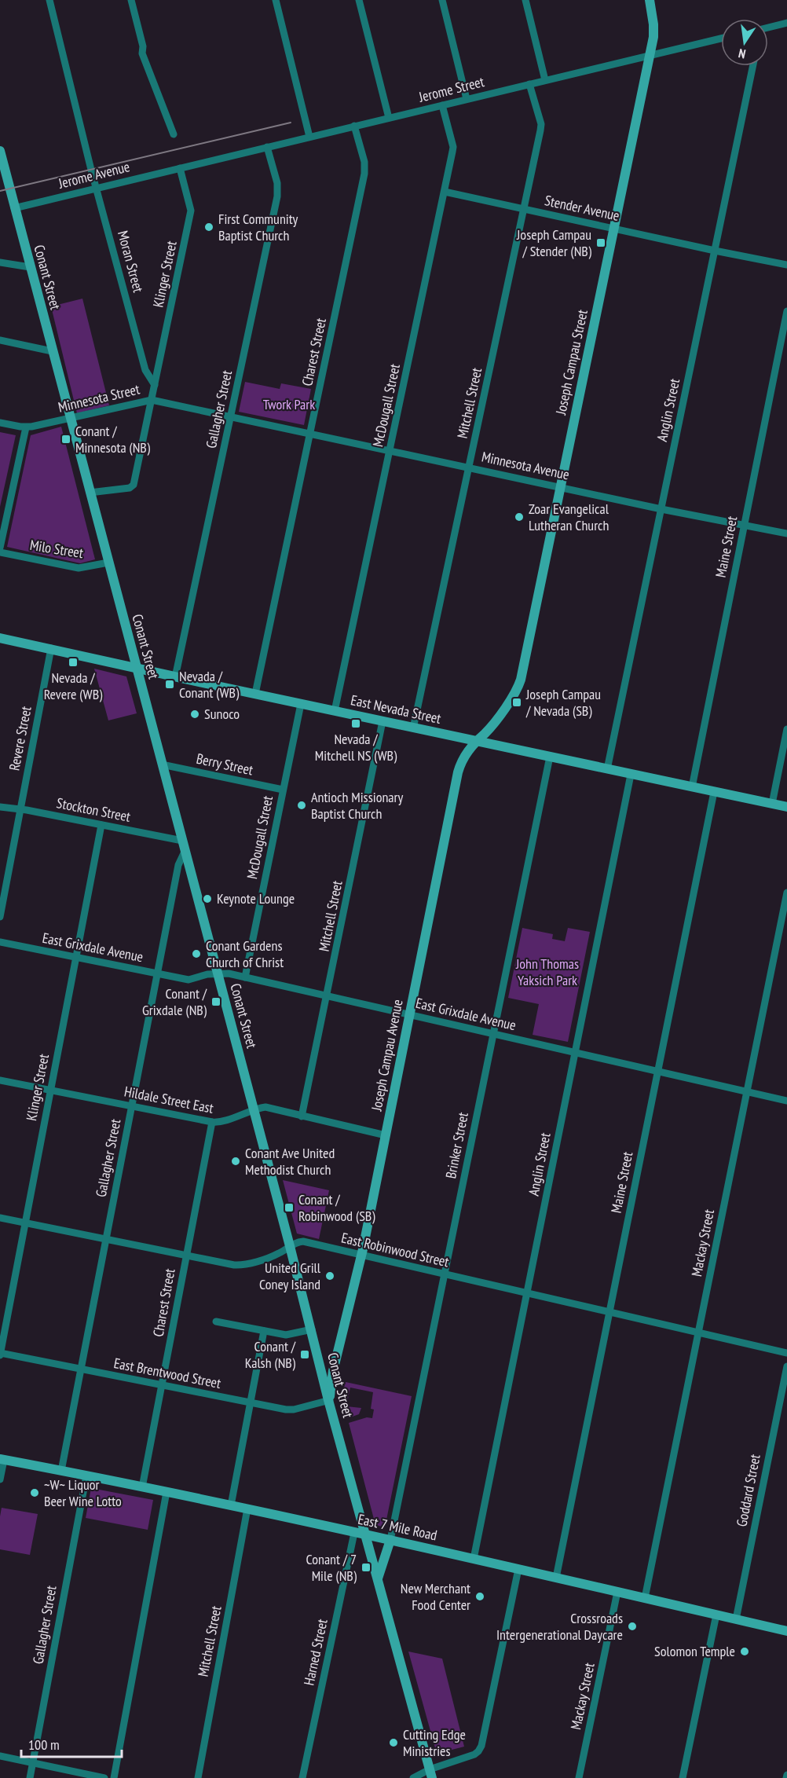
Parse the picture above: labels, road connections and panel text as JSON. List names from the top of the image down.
{
  "streets": {
    "street": [
      "Jerome Street",
      "Jerome Avenue",
      "Stender Avenue",
      "Moran Street",
      "Klinger Street",
      "Conant Street",
      "Charest Street",
      "Joseph Campau Street",
      "Minnesota Street",
      "Mitchell Street",
      "McDougall Street",
      "Gallagher Street",
      "Anglin Street",
      "Minnesota Avenue",
      "Maine Street",
      "Milo Street",
      "East Nevada Street",
      "Revere Street",
      "Berry Street",
      "Stockton Street",
      "East Grixdale Avenue",
      "Joseph Campau Avenue",
      "Hildale Street East",
      "Brinker Street",
      "Mackay Street",
      "East Robinwood Street",
      "East Brentwood Street",
      "Goddard Street",
      "East 7 Mile Road",
      "Harned Street"
    ]
  },
  "crossings": [
    ["Jerome Street", "Jerome Avenue"],
    ["Jerome Street", "Klinger Street"],
    ["Jerome Street", "Charest Street"],
    ["Jerome Street", "Joseph Campau Street"],
    ["Jerome Street", "Mitchell Street"],
    ["Jerome Street", "McDougall Street"],
    ["Jerome Street", "Gallagher Street"],
    ["Jerome Avenue", "Moran Street"],
    ["Jerome Avenue", "Klinger Street"],
    ["Jerome Avenue", "Conant Street"],
    ["Stender Avenue", "Joseph Campau Street"],
    ["Stender Avenue", "Mitchell Street"],
    ["Stender Avenue", "McDougall Street"],
    ["Stender Avenue", "Anglin Street"],
    ["Moran Street", "Klinger Street"],
    ["Klinger Street", "Stockton Street"],
    ["Klinger Street", "East Grixdale Avenue"],
    ["Klinger Street", "Hildale Street East"],
    ["Klinger Street", "East Robinwood Street"],
    ["Klinger Street", "East Brentwood Street"],
    ["Conant Street", "Minnesota Street"],
    ["Conant Street", "Gallagher Street"],
    ["Conant Street", "Milo Street"],
    ["Conant Street", "East Nevada Street"],
    ["Conant Street", "Berry Street"],
    ["Conant Street", "Stockton Street"],
    ["Conant Street", "East Grixdale Avenue"],
    ["Conant Street", "Joseph Campau Avenue"],
    ["Conant Street", "Hildale Street East"],
    ["Conant Street", "East Robinwood Street"],
    ["Conant Street", "East Brentwood Street"],
    ["Conant Street", "East 7 Mile Road"],
    ["Charest Street", "Minnesota Avenue"],
    ["Charest Street", "East Nevada Street"],
    ["Charest Street", "Hildale Street East"],
    ["Charest Street", "East Robinwood Street"],
    ["Charest Street", "East Brentwood Street"],
    ["Charest Street", "East 7 Mile Road"],
    ["Joseph Campau Street", "Minnesota Avenue"],
    ["Joseph Campau Street", "Joseph Campau Avenue"],
    ["Minnesota Street", "Gallagher Street"],
    ["Minnesota Street", "Minnesota Avenue"],
    ["Mitchell Street", "Minnesota Avenue"],
    ["Mitchell Street", "East Nevada Street"],
    ["Mitchell Street", "East Grixdale Avenue"],
    ["Mitchell Street", "Hildale Street East"],
    ["Mitchell Street", "East 7 Mile Road"],
    ["McDougall Street", "Minnesota Avenue"],
    ["McDougall Street", "East Nevada Street"],
    ["McDougall Street", "Berry Street"],
    ["McDougall Street", "East Grixdale Avenue"],
    ["Gallagher Street", "Minnesota Avenue"],
    ["Gallagher Street", "East Nevada Street"],
    ["Gallagher Street", "East Grixdale Avenue"],
    ["Gallagher Street", "Hildale Street East"],
    ["Gallagher Street", "East Robinwood Street"],
    ["Gallagher Street", "East Brentwood Street"],
    ["Gallagher Street", "East 7 Mile Road"],
    ["Anglin Street", "Minnesota Avenue"],
    ["Anglin Street", "East Nevada Street"],
    ["Anglin Street", "East Grixdale Avenue"],
    ["Anglin Street", "East Robinwood Street"],
    ["Anglin Street", "East 7 Mile Road"],
    ["Minnesota Avenue", "Maine Street"],
    ["Maine Street", "East Nevada Street"],
    ["Maine Street", "East Grixdale Avenue"],
    ["Maine Street", "East Robinwood Street"],
    ["Maine Street", "East 7 Mile Road"],
    ["East Nevada Street", "Revere Street"],
    ["East Nevada Street", "Joseph Campau Avenue"],
    ["East Nevada Street", "Brinker Street"],
    ["Revere Street", "Stockton Street"],
    ["East Grixdale Avenue", "Joseph Campau Avenue"],
    ["East Grixdale Avenue", "Brinker Street"],
    ["East Grixdale Avenue", "Mackay Street"],
    ["Joseph Campau Avenue", "Hildale Street East"],
    ["Joseph Campau Avenue", "East Robinwood Street"],
    ["Joseph Campau Avenue", "East Brentwood Street"],
    ["Brinker Street", "East Robinwood Street"],
    ["Brinker Street", "East 7 Mile Road"],
    ["Mackay Street", "East Robinwood Street"],
    ["Mackay Street", "East 7 Mile Road"],
    ["Goddard Street", "East 7 Mile Road"],
    ["East 7 Mile Road", "Harned Street"]
  ],
  "parks": ["Twork Park", "John Thomas Yaksich Park"],
  "places": {
    "other": [
      "First Community Baptist Church",
      "Zoar Evangelical Lutheran Church",
      "Sunoco",
      "Antioch Missionary Baptist Church",
      "Keynote Lounge",
      "Conant Gardens Church of Christ",
      "Conant Ave United Methodist Church",
      "United Grill Coney Island",
      "~W~ Liquor Beer Wine Lotto",
      "New Merchant Food Center",
      "Crossroads Intergenerational Daycare",
      "Solomon Temple",
      "Cutting Edge Ministries"
    ],
    "transit": [
      "Joseph Campau / Stender (NB)",
      "Conant / Minnesota (NB)",
      "Nevada / Revere (WB)",
      "Nevada / Conant (WB)",
      "Joseph Campau / Nevada (SB)",
      "Nevada / Mitchell NS (WB)",
      "Conant / Grixdale (NB)",
      "Conant / Robinwood (SB)",
      "Conant / Kalsh (NB)",
      "Conant / 7 Mile (NB)"
    ]
  },
  "scale_bar": "100 m",
  "north": "bottom"
}
